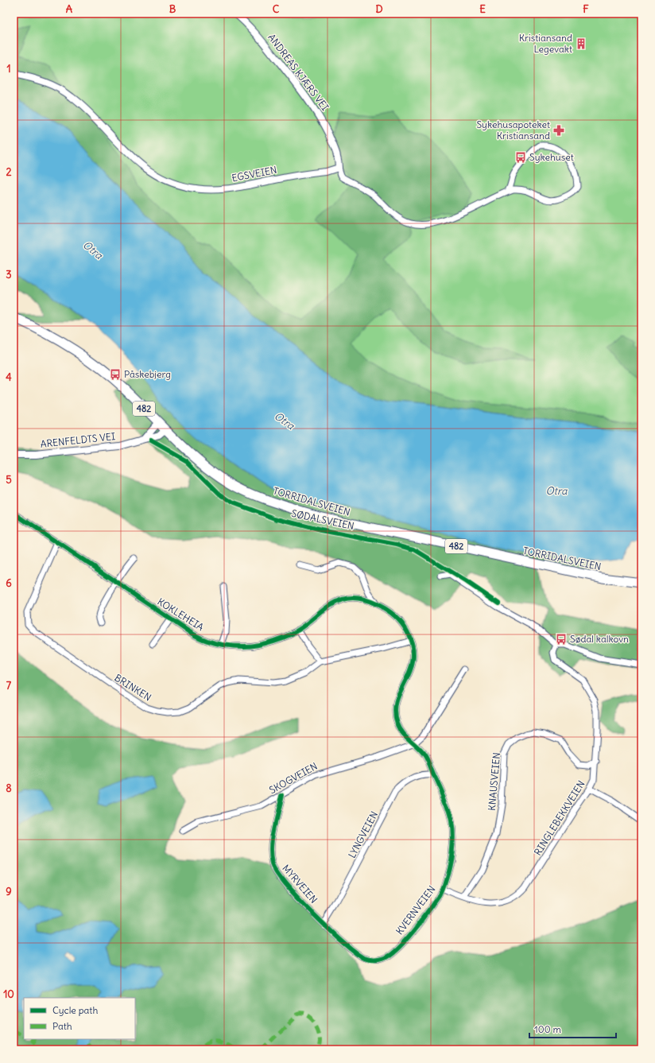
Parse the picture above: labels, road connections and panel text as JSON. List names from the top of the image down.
{
  "streets": {
    "main road": ["482", "TORRIDALSVEIEN"],
    "street": [
      "ANDREAS KJÆRS VEI",
      "EGSVEIEN",
      "ARENFELDTS VEI",
      "KOKLEHEIA",
      "BRINKEN",
      "SKOGVEIEN",
      "KNAUSVEIEN",
      "RINGLEBEKKVEIEN",
      "LYNGVEIEN",
      "MYRVEIEN",
      "KVERNVEIEN"
    ],
    "cycle path": ["SØDALSVEIEN"]
  },
  "crossings": [
    ["ANDREAS KJÆRS VEI", "EGSVEIEN"],
    ["ARENFELDTS VEI", "TORRIDALSVEIEN"],
    ["KOKLEHEIA", "BRINKEN"],
    ["KOKLEHEIA", "SKOGVEIEN"],
    ["KOKLEHEIA", "KVERNVEIEN"],
    ["SKOGVEIEN", "MYRVEIEN"],
    ["SKOGVEIEN", "KVERNVEIEN"],
    ["KNAUSVEIEN", "RINGLEBEKKVEIEN"],
    ["RINGLEBEKKVEIEN", "KVERNVEIEN"],
    ["LYNGVEIEN", "MYRVEIEN"],
    ["LYNGVEIEN", "KVERNVEIEN"],
    ["MYRVEIEN", "KVERNVEIEN"]
  ],
  "water": ["Otra"],
  "places": {
    "building": ["Kristiansand Legevakt"],
    "pharmacy": ["Sykehusapoteket Kristiansand"],
    "bus stop": ["Sykehuset", "Påskebjerg", "Sødal kalkovn"]
  },
  "legend": ["Cycle path", "Path"],
  "scale_bar": "100 m",
  "grid": {
    "columns": [
      "A",
      "B",
      "C",
      "D",
      "E",
      "F"
    ],
    "rows": [
      "1",
      "2",
      "3",
      "4",
      "5",
      "6",
      "7",
      "8",
      "9",
      "10"
    ]
  }
}
